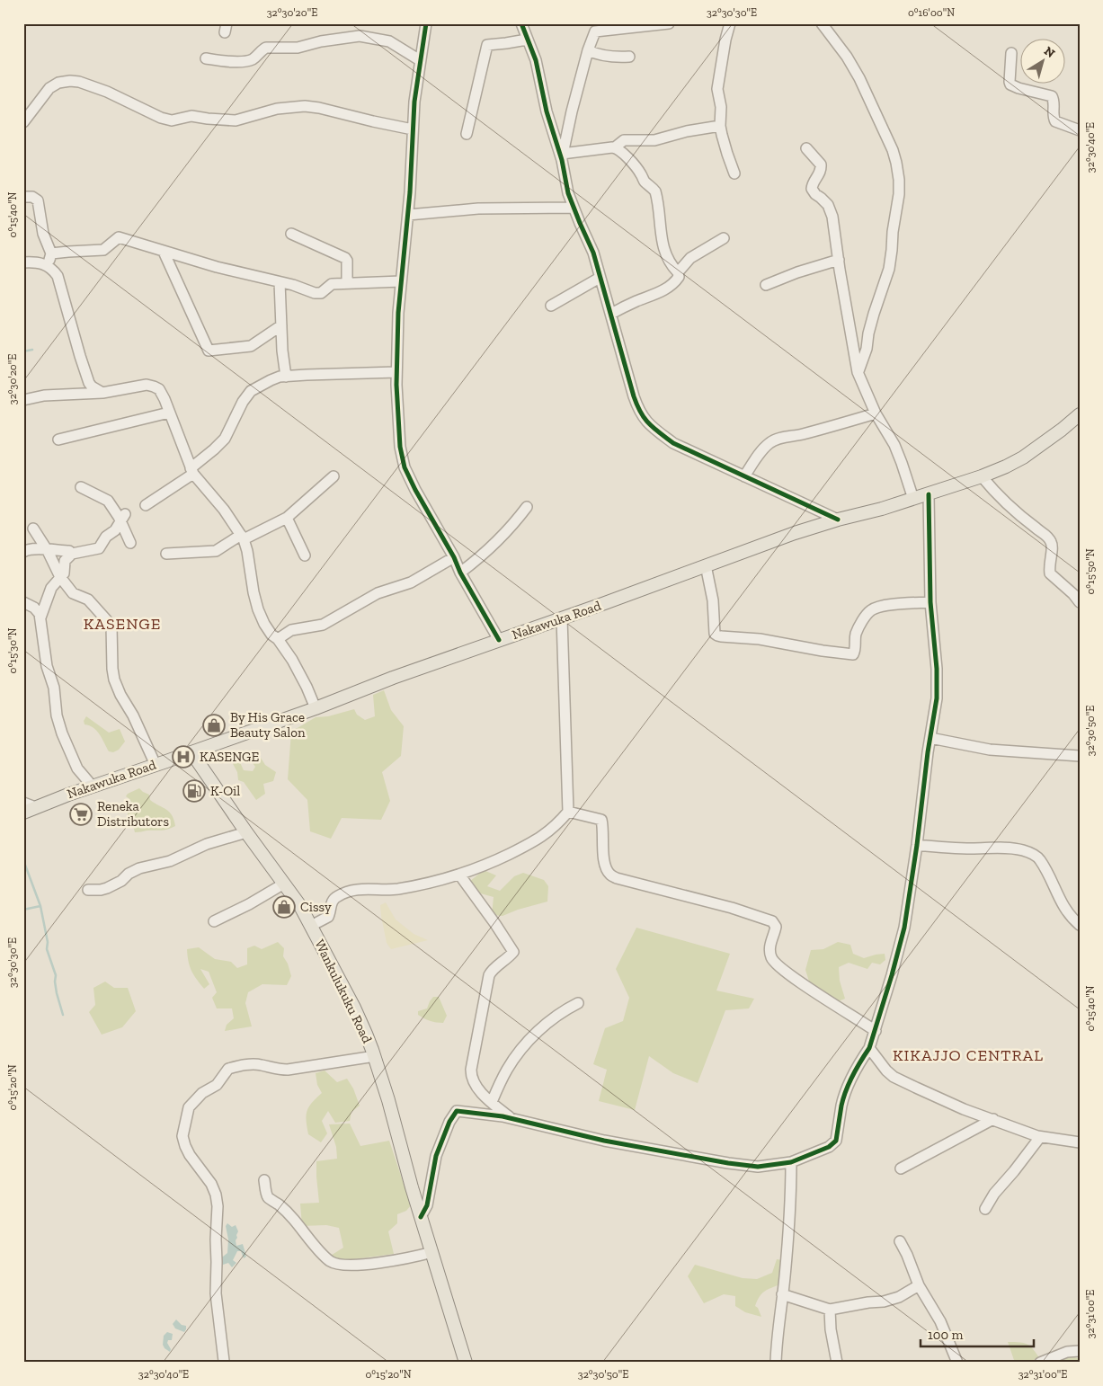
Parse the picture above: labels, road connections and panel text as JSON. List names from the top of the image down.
{
  "streets": {
    "main road": ["Nakawuka Road", "Wankulukuku Road"]
  },
  "crossings": [
    ["Nakawuka Road", "Wankulukuku Road"]
  ],
  "districts": ["KASENGE", "KIKAJJO CENTRAL"],
  "places": {
    "shop": ["By His Grace Beauty Salon", "Cissy"],
    "hospital": ["KASENGE"],
    "fuel station": ["K-Oil"],
    "supermarket": ["Reneka Distributors"]
  },
  "scale_bar": "100 m",
  "north": "top right",
  "coordinates": [
    "32°30'20\"E",
    "32°30'30\"E",
    "0°16'00\"N",
    "32°30'40\"E",
    "0°15'40\"N",
    "0°15'50\"N",
    "0°15'30\"N",
    "32°30'50\"E",
    "0°15'20\"N",
    "32°31'00\"E"
  ]
}
